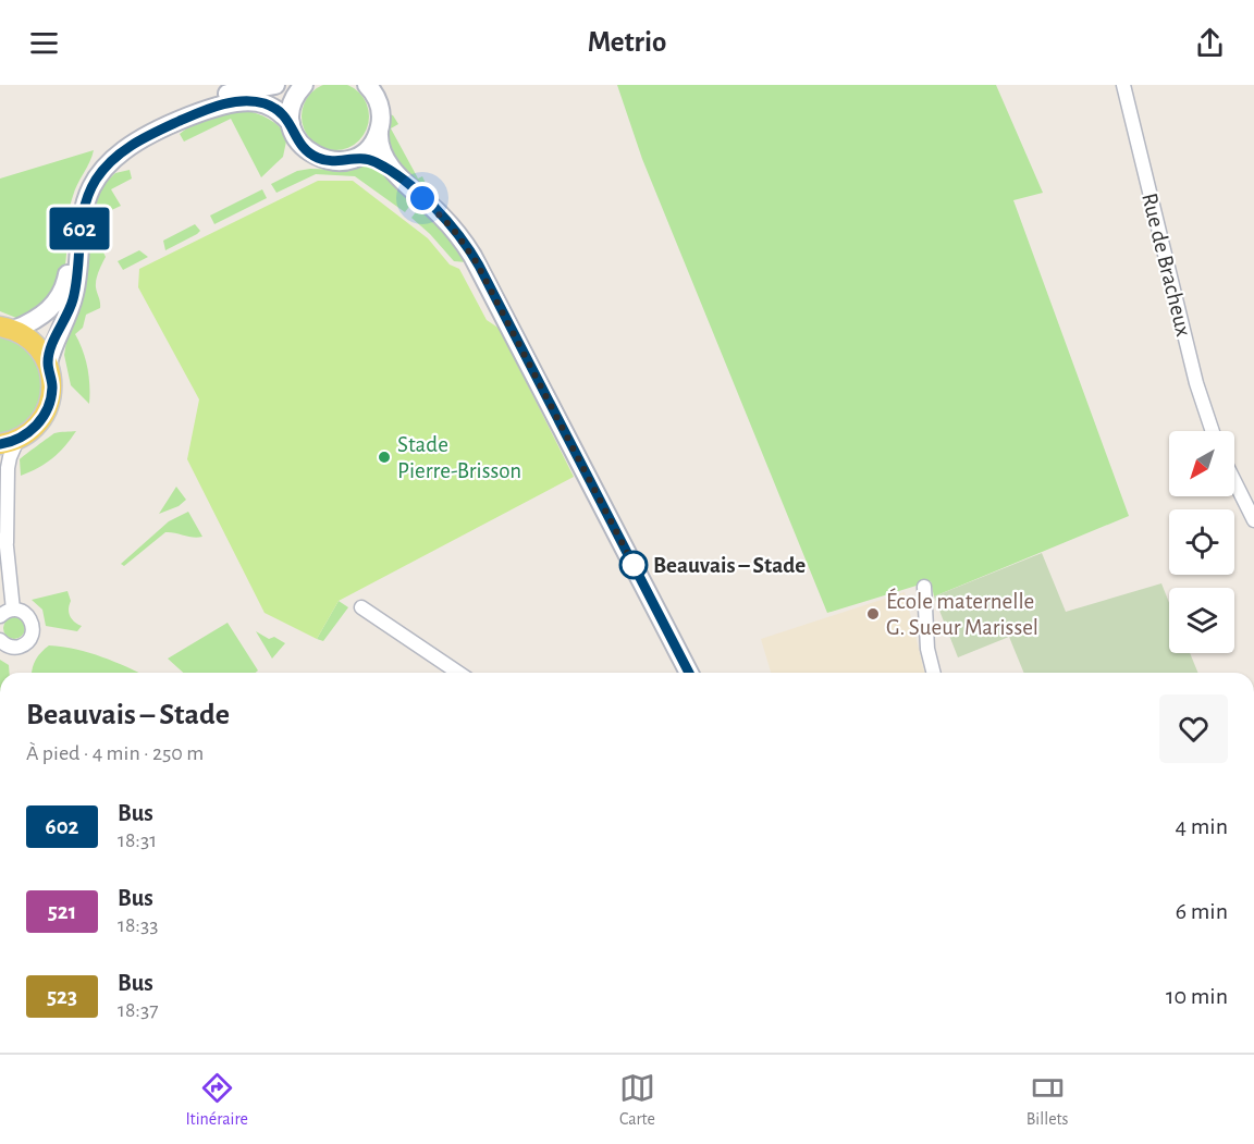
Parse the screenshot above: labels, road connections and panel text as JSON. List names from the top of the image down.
{
  "streets": {
    "street": ["Rue de Bracheux"]
  },
  "places": ["Stade Pierre-Brisson", "Beauvais – Stade", "École maternelle G. Sueur Marissel"],
  "lines": ["bus line 602"],
  "north": "bottom left",
  "page": {
    "header": "Metrio",
    "on_map": "602",
    "heading": ["Beauvais – Stade", "À pied · 4 min · 250 m"],
    "list": [
      {
        "mark": "602",
        "name": "Bus",
        "note": "18:31",
        "value": "4 min"
      },
      {
        "mark": "521",
        "name": "Bus",
        "note": "18:33",
        "value": "6 min"
      },
      {
        "mark": "523",
        "name": "Bus",
        "note": "18:37",
        "value": "10 min"
      }
    ],
    "tabs": ["Itinéraire", "Carte", "Billets"]
  }
}
